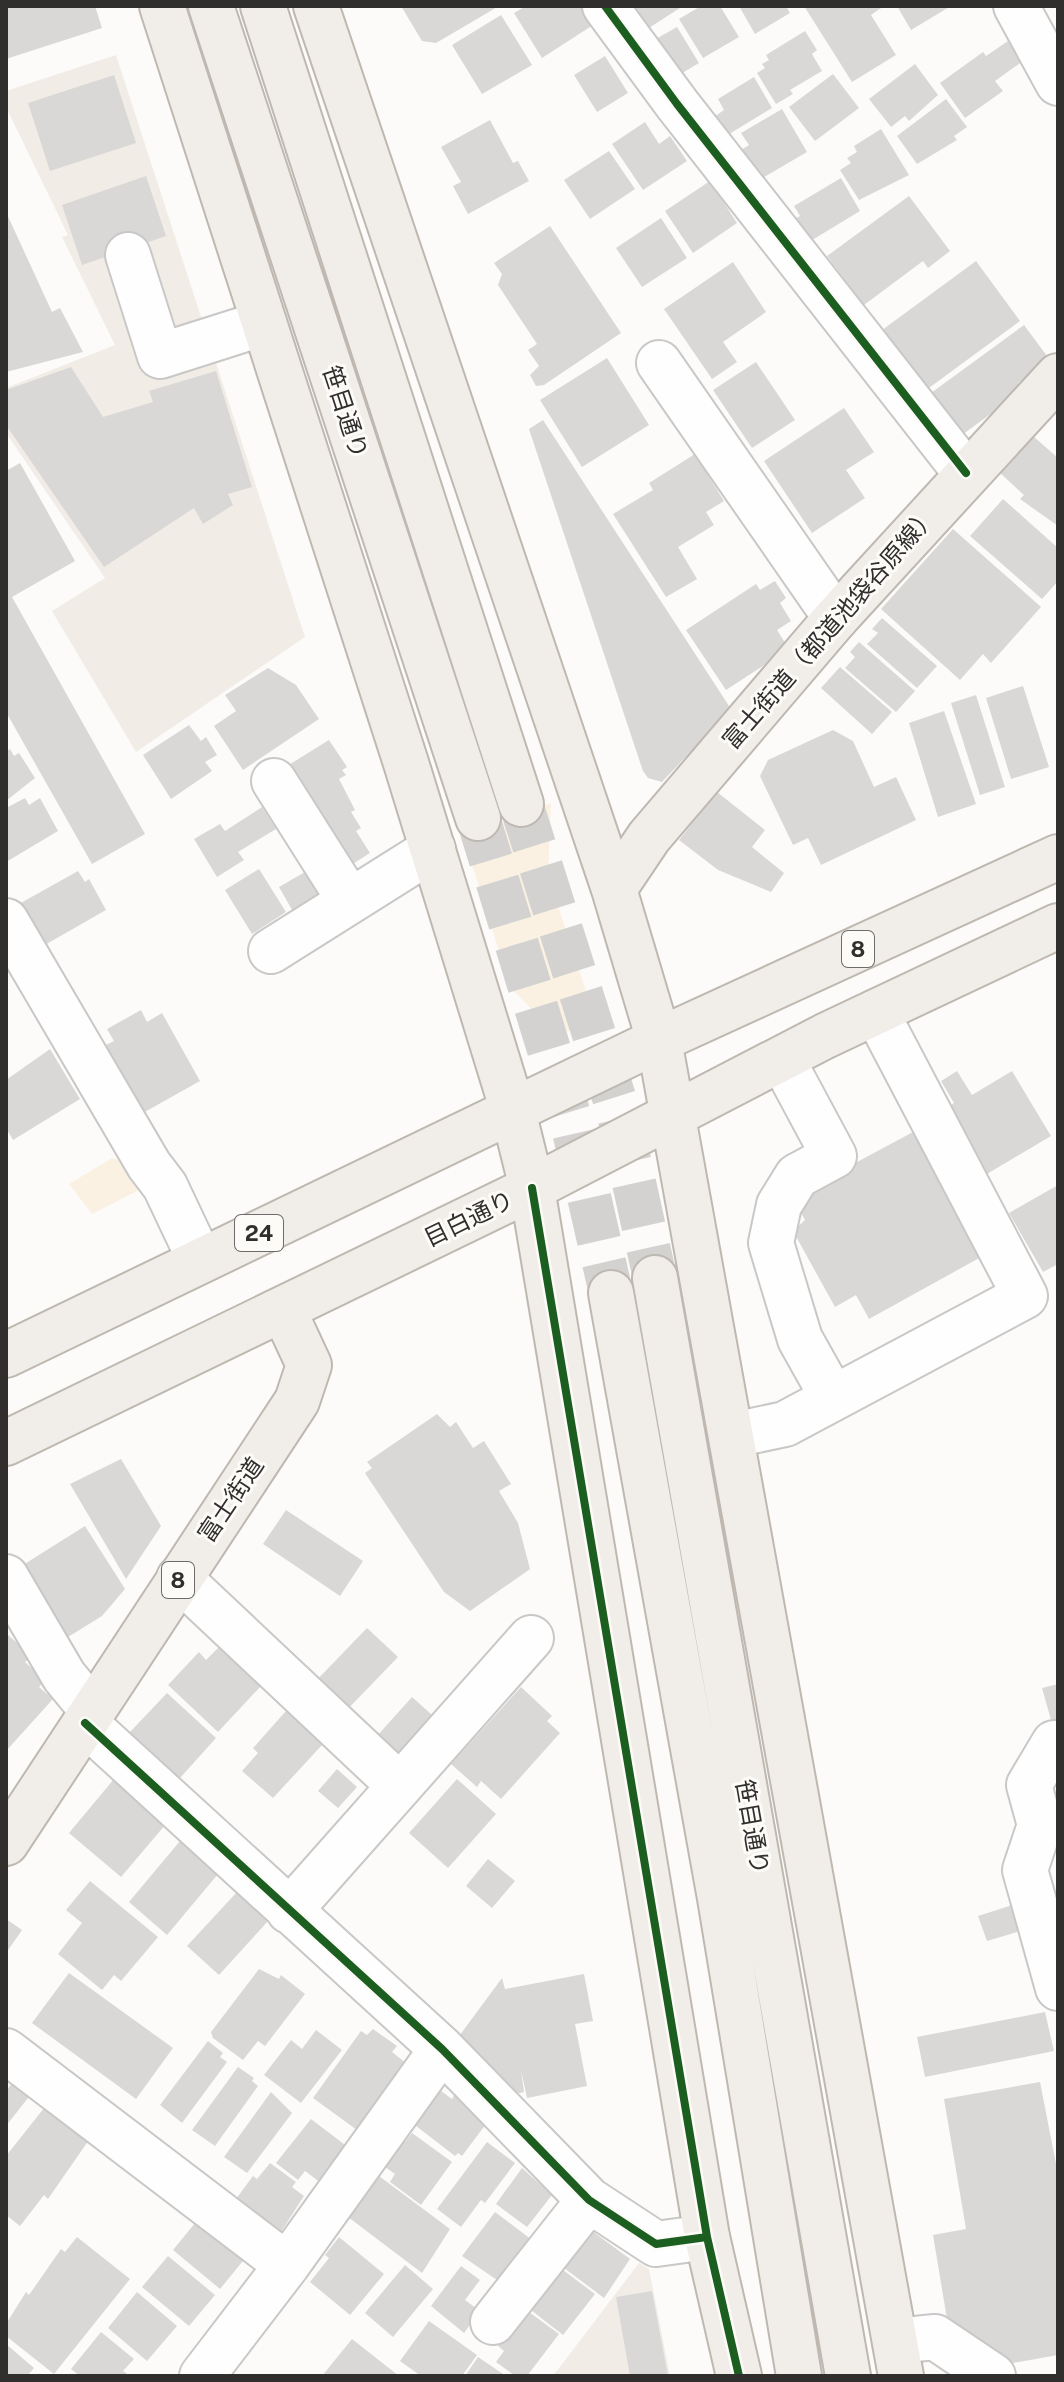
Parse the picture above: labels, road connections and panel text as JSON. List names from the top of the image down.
{
  "streets": {
    "main road": [
      "笹目通り",
      "富士街道（都道池袋谷原線）",
      "8",
      "目白通り",
      "24",
      "富士街道"
    ]
  },
  "crossings": [
    ["8", "24"],
    ["目白通り", "富士街道"]
  ]
}
